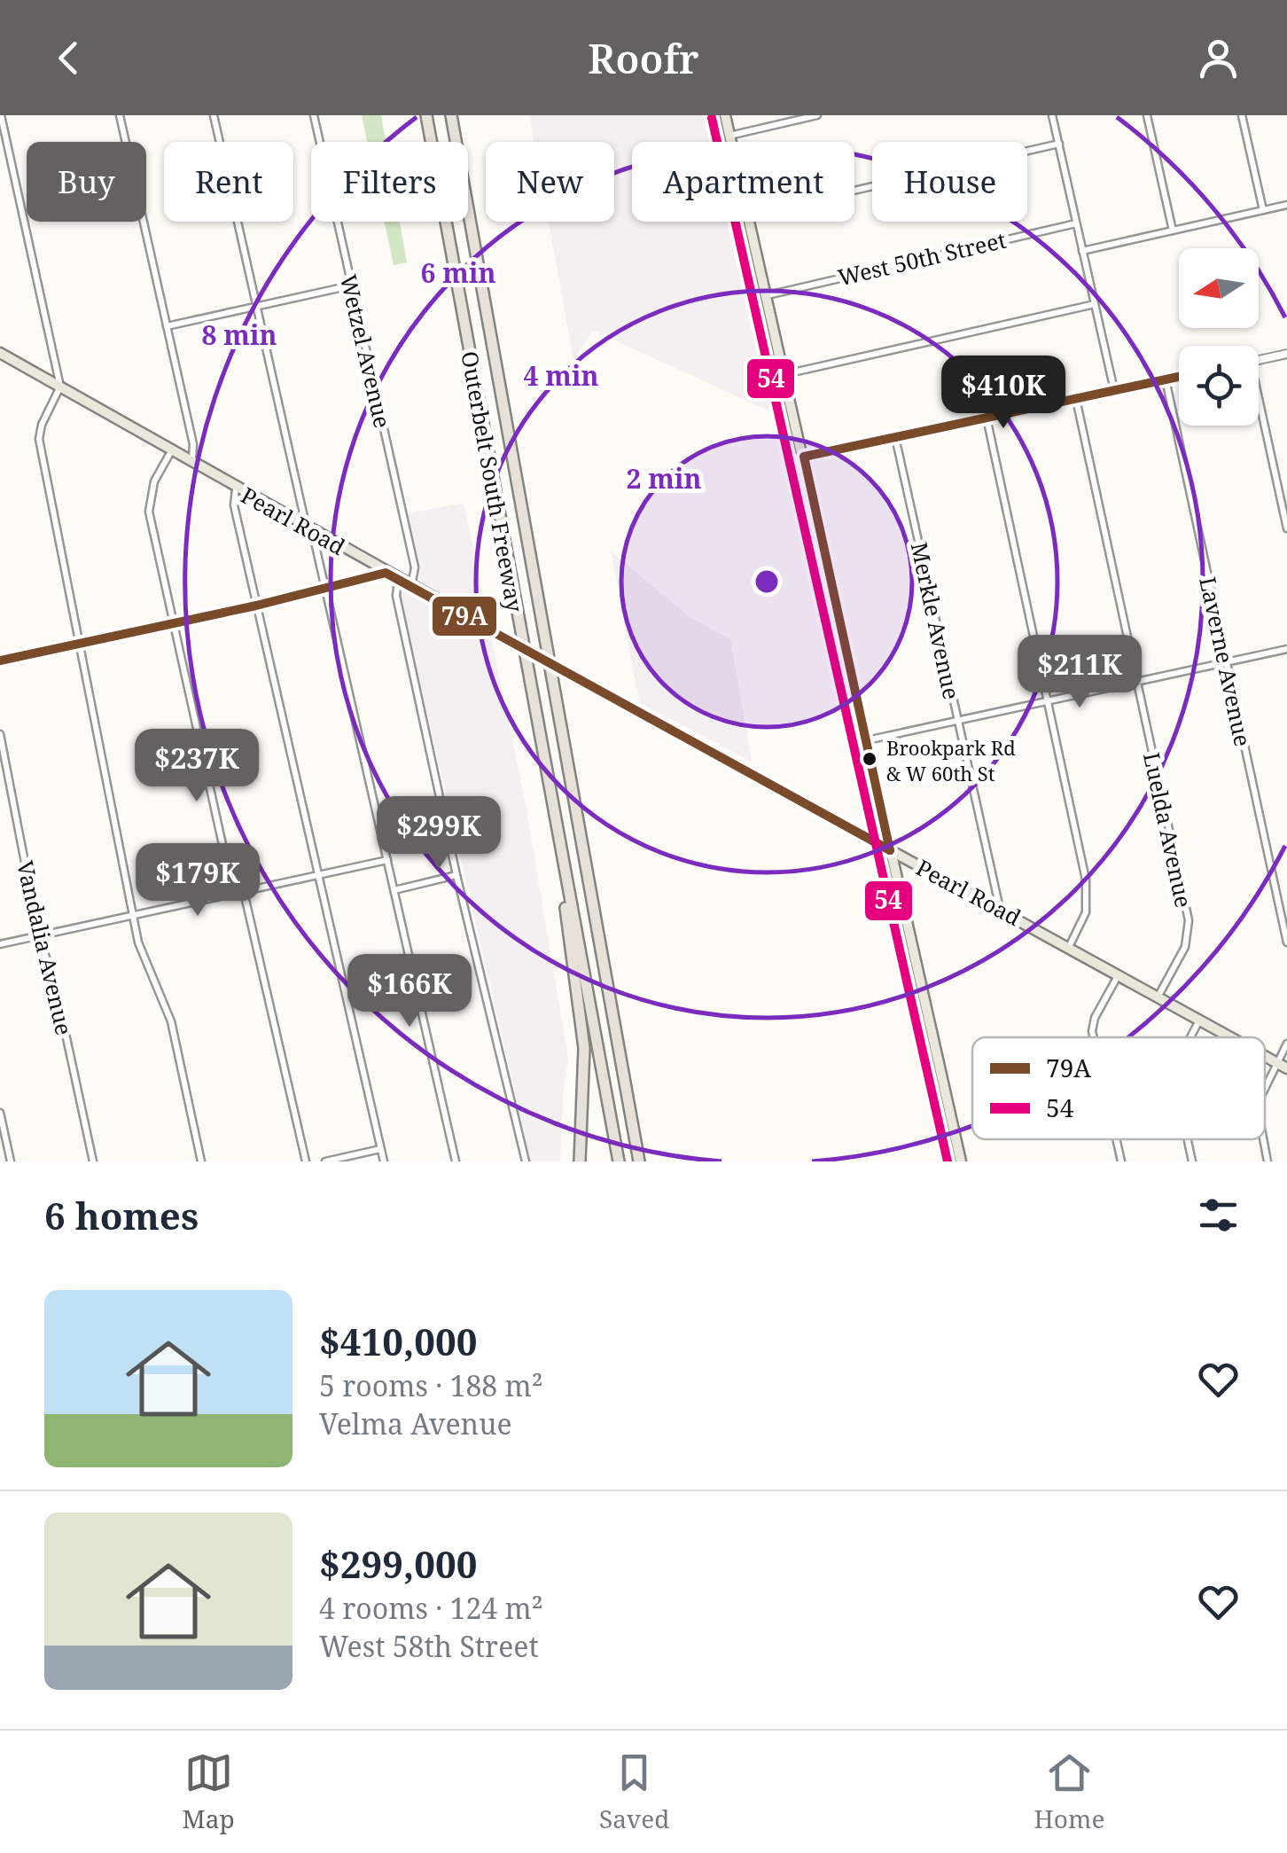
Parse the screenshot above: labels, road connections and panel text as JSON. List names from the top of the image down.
{
  "streets": {
    "highway": ["Outerbelt South Freeway"],
    "main road": ["Pearl Road"],
    "street": [
      "West 50th Street",
      "Wetzel Avenue",
      "Merkle Avenue",
      "Laverne Avenue",
      "Luelda Avenue",
      "Vandalia Avenue"
    ]
  },
  "crossings": [
    ["Wetzel Avenue", "Pearl Road"],
    ["Pearl Road", "Merkle Avenue"],
    ["Pearl Road", "Luelda Avenue"]
  ],
  "places": ["Brookpark Rd & W 60th St"],
  "lines": ["transit line 54", "transit line 79A"],
  "legend": ["79A", "54"],
  "north": "left",
  "page": {
    "header": "Roofr",
    "chip": [
      "Buy",
      "Rent",
      "Filters",
      "New",
      "Apartment",
      "House"
    ],
    "price": [
      "$410K",
      "$211K",
      "$237K",
      "$299K",
      "$179K",
      "$166K"
    ],
    "heading": "6 homes",
    "list": [
      {
        "name": "$410,000",
        "note": "5 rooms · 188 m² · Velma Avenue"
      },
      {
        "name": "$299,000",
        "note": "4 rooms · 124 m² · West 58th Street"
      }
    ],
    "tabs": ["Map", "Saved", "Home"]
  },
  "rings": [
    "6 min",
    "8 min",
    "4 min",
    "2 min"
  ]
}
